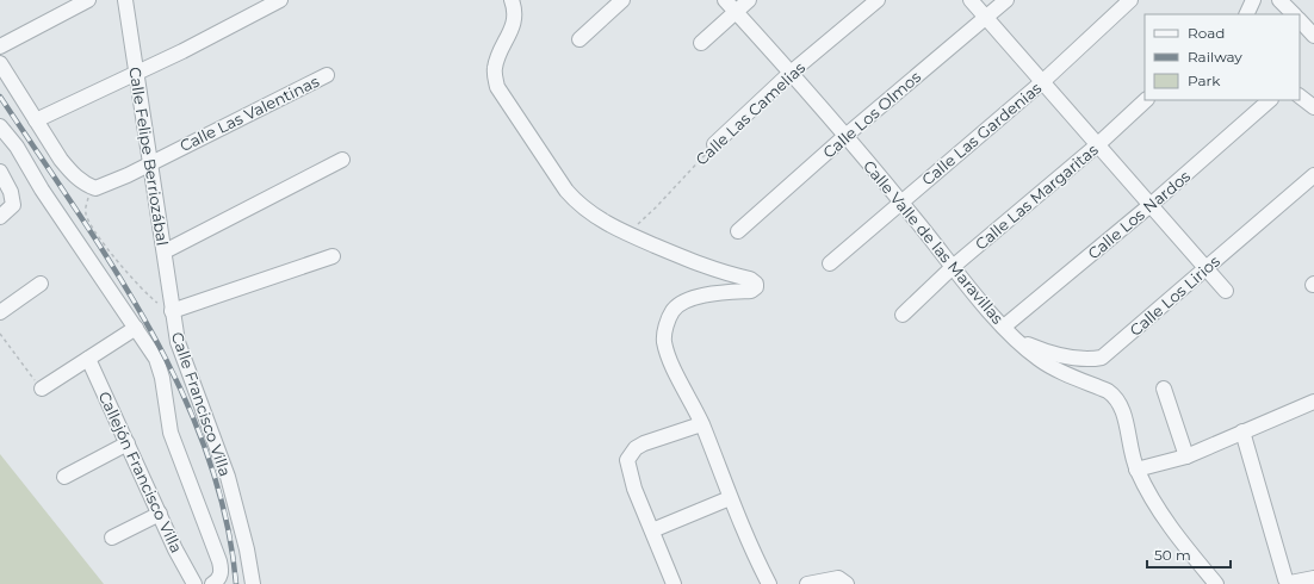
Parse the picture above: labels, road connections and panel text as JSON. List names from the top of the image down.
{
  "streets": {
    "street": [
      "Calle Las Valentinas",
      "Calle Las Camelias",
      "Calle Los Olmos",
      "Calle Las Gardenias",
      "Calle Felipe Berriozábal",
      "Calle Las Margaritas",
      "Calle Los Nardos",
      "Calle Valle de las Maravillas",
      "Calle Los Lirios",
      "Calle Francisco Villa",
      "Callejón Francisco Villa"
    ]
  },
  "crossings": [
    ["Calle Las Valentinas", "Calle Felipe Berriozábal"],
    ["Calle Las Valentinas", "Calle Francisco Villa"],
    ["Calle Las Camelias", "Calle Valle de las Maravillas"],
    ["Calle Los Olmos", "Calle Valle de las Maravillas"],
    ["Calle Las Gardenias", "Calle Valle de las Maravillas"],
    ["Calle Felipe Berriozábal", "Calle Francisco Villa"],
    ["Calle Las Margaritas", "Calle Valle de las Maravillas"],
    ["Calle Los Nardos", "Calle Valle de las Maravillas"],
    ["Calle Valle de las Maravillas", "Calle Los Lirios"]
  ],
  "legend": ["Road", "Railway", "Park"],
  "scale_bar": "50 m"
}
